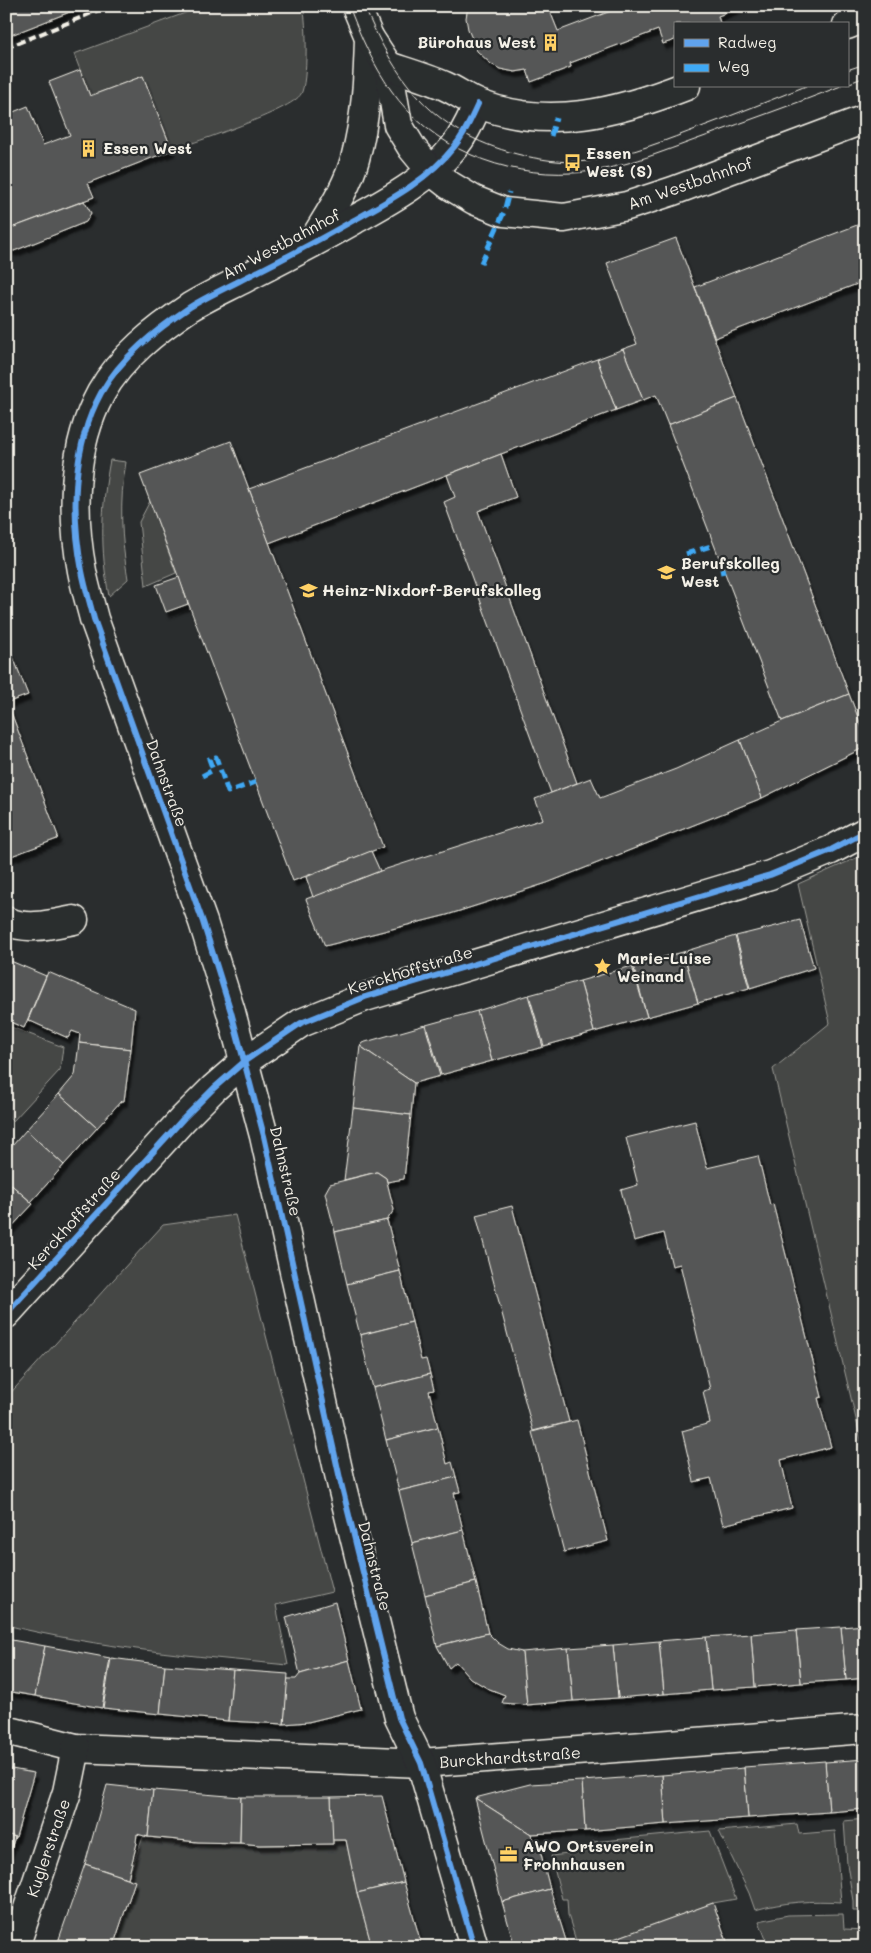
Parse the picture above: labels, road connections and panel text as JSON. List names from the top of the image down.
{
  "streets": {
    "street": [
      "Am Westbahnhof",
      "Dahnstraße",
      "Kerckhoffstraße",
      "Burckhardtstraße",
      "Kuglerstraße"
    ]
  },
  "crossings": [
    ["Am Westbahnhof", "Dahnstraße"],
    ["Dahnstraße", "Kerckhoffstraße"],
    ["Dahnstraße", "Burckhardtstraße"],
    ["Burckhardtstraße", "Kuglerstraße"]
  ],
  "places": {
    "building": ["Bürohaus West", "Essen West"],
    "bus stop": ["Essen West (S)"],
    "school or university": ["Berufskolleg West", "Heinz-Nixdorf-Berufskolleg"],
    "place": ["Marie-Luise Weinand"],
    "office": ["AWO Ortsverein Frohnhausen"]
  },
  "legend": ["Radweg", "Weg"]
}
